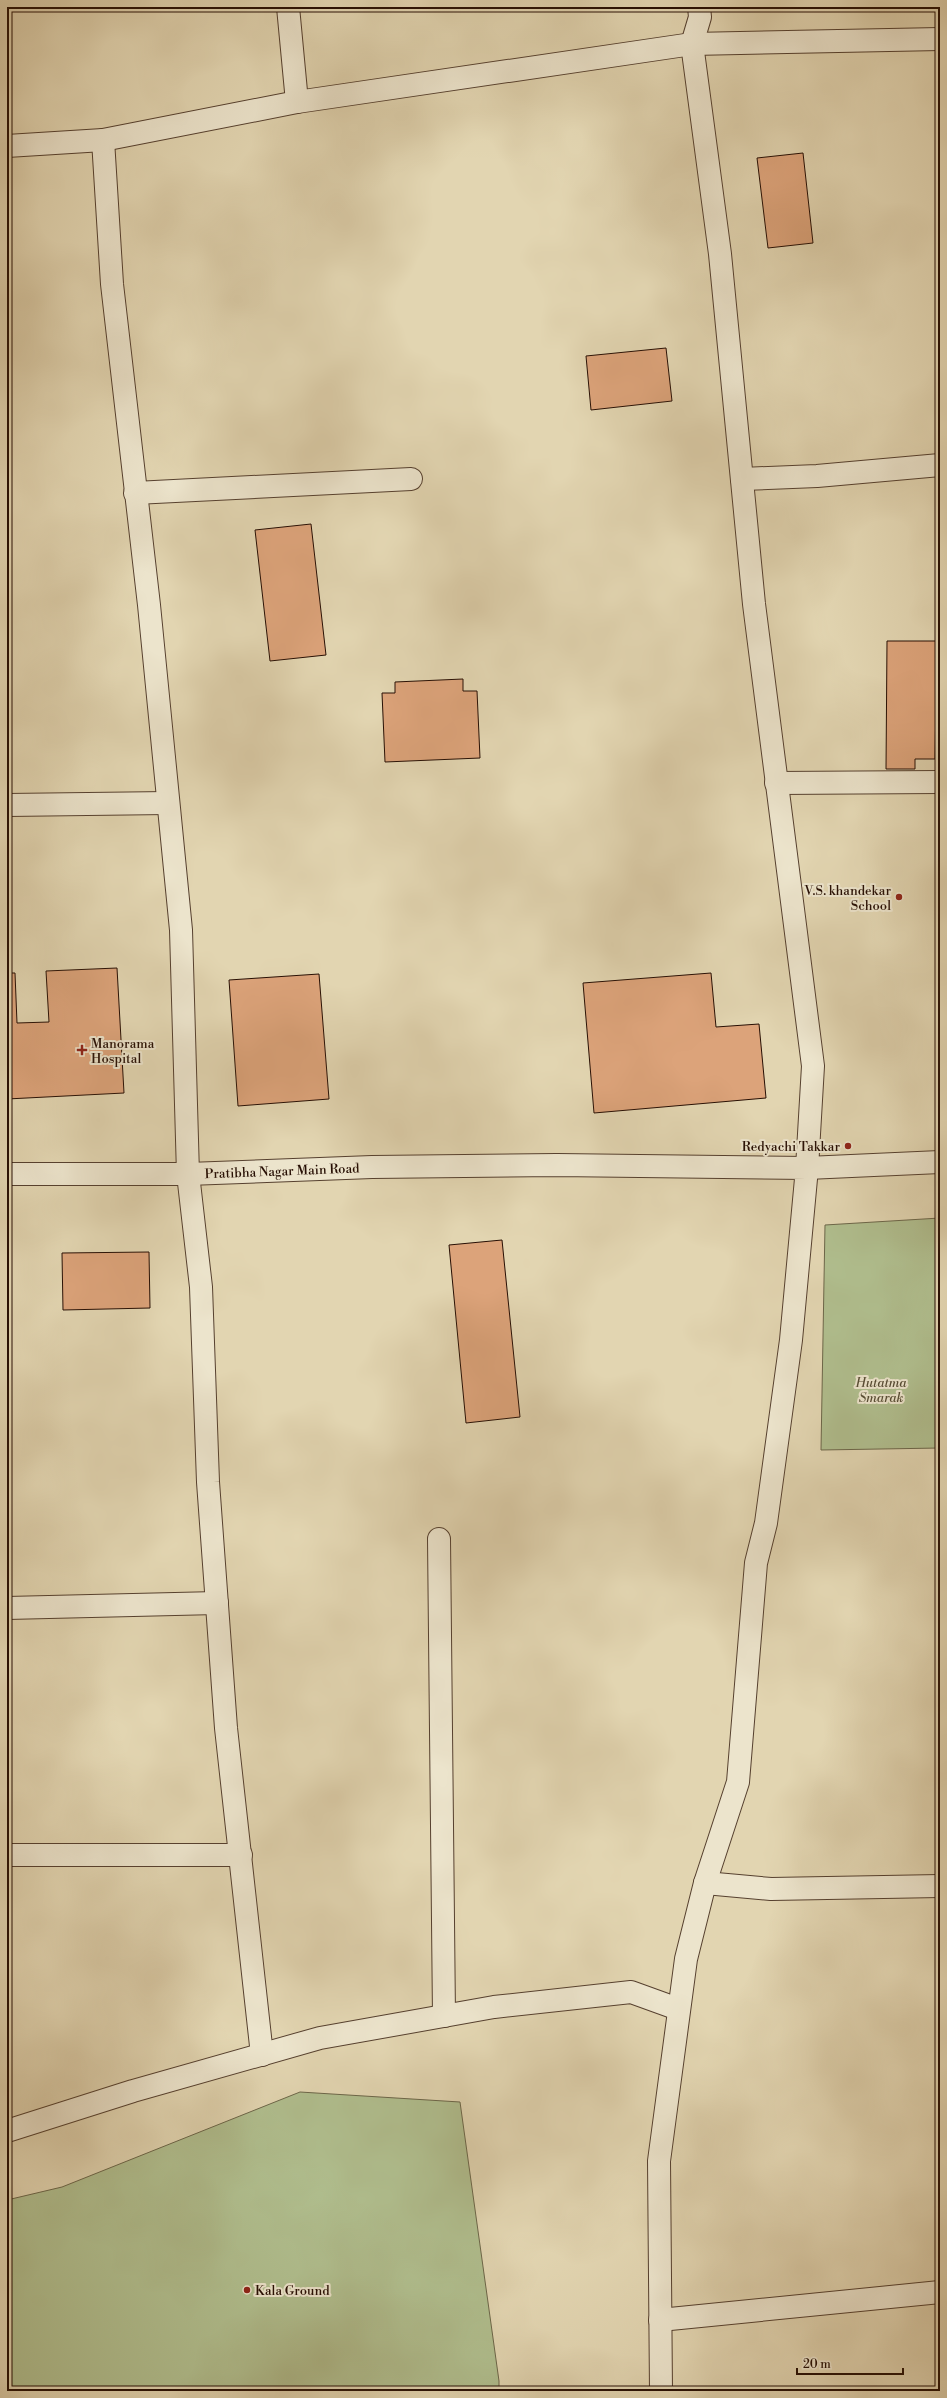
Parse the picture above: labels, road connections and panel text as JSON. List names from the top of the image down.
{
  "streets": {
    "street": ["Pratibha Nagar Main Road"]
  },
  "parks": ["Hutatma Smarak"],
  "places": {
    "other": ["V.S. khandekar School", "Redyachi Takkar", "Kala Ground"],
    "health": ["Manorama Hospital"]
  },
  "scale_bar": "20 m"
}
